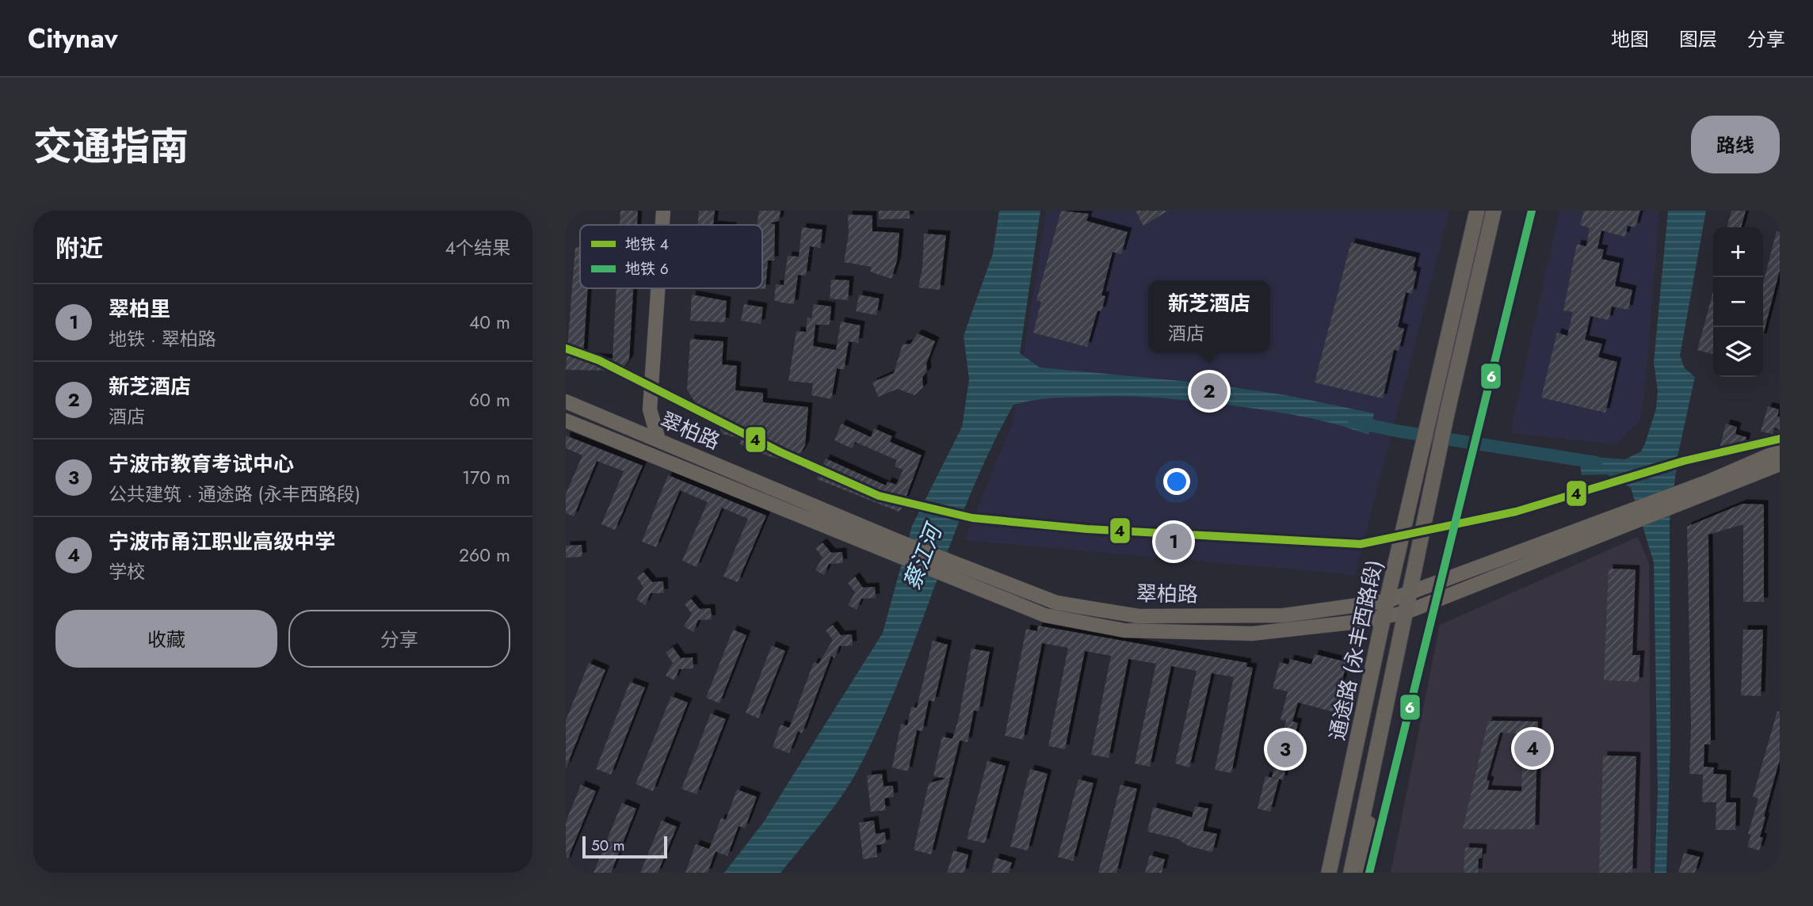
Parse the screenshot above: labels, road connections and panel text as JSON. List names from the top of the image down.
{
  "streets": {
    "main road": ["翠柏路", "通途路 (永丰西路段)"]
  },
  "crossings": [
    ["翠柏路", "通途路 (永丰西路段)"]
  ],
  "water": ["蔡江河"],
  "lines": ["metro line 6", "metro line 4"],
  "legend": ["地铁 4", "地铁 6"],
  "scale_bar": "50 m",
  "page": {
    "header": "Citynav",
    "nav": ["地图", "图层", "分享"],
    "title": "交通指南",
    "buttons": [
      "路线",
      ["收藏", "分享"]
    ],
    "heading": ["附近", "4个结果"],
    "map_buttons": ["+", "−"],
    "popup": ["新芝酒店", "酒店"],
    "list": [
      {
        "mark": "1",
        "name": "翠柏里",
        "note": "地铁 · 翠柏路",
        "value": "40 m"
      },
      {
        "mark": "2",
        "name": "新芝酒店",
        "note": "酒店",
        "value": "60 m"
      },
      {
        "mark": "3",
        "name": "宁波市教育考试中心",
        "note": "公共建筑 · 通途路 (永丰西路段)",
        "value": "170 m"
      },
      {
        "mark": "4",
        "name": "宁波市甬江职业高级中学",
        "note": "学校",
        "value": "260 m"
      }
    ],
    "pins": [
      "2",
      "1",
      "4",
      "3"
    ],
    "scale": "50 m"
  }
}
